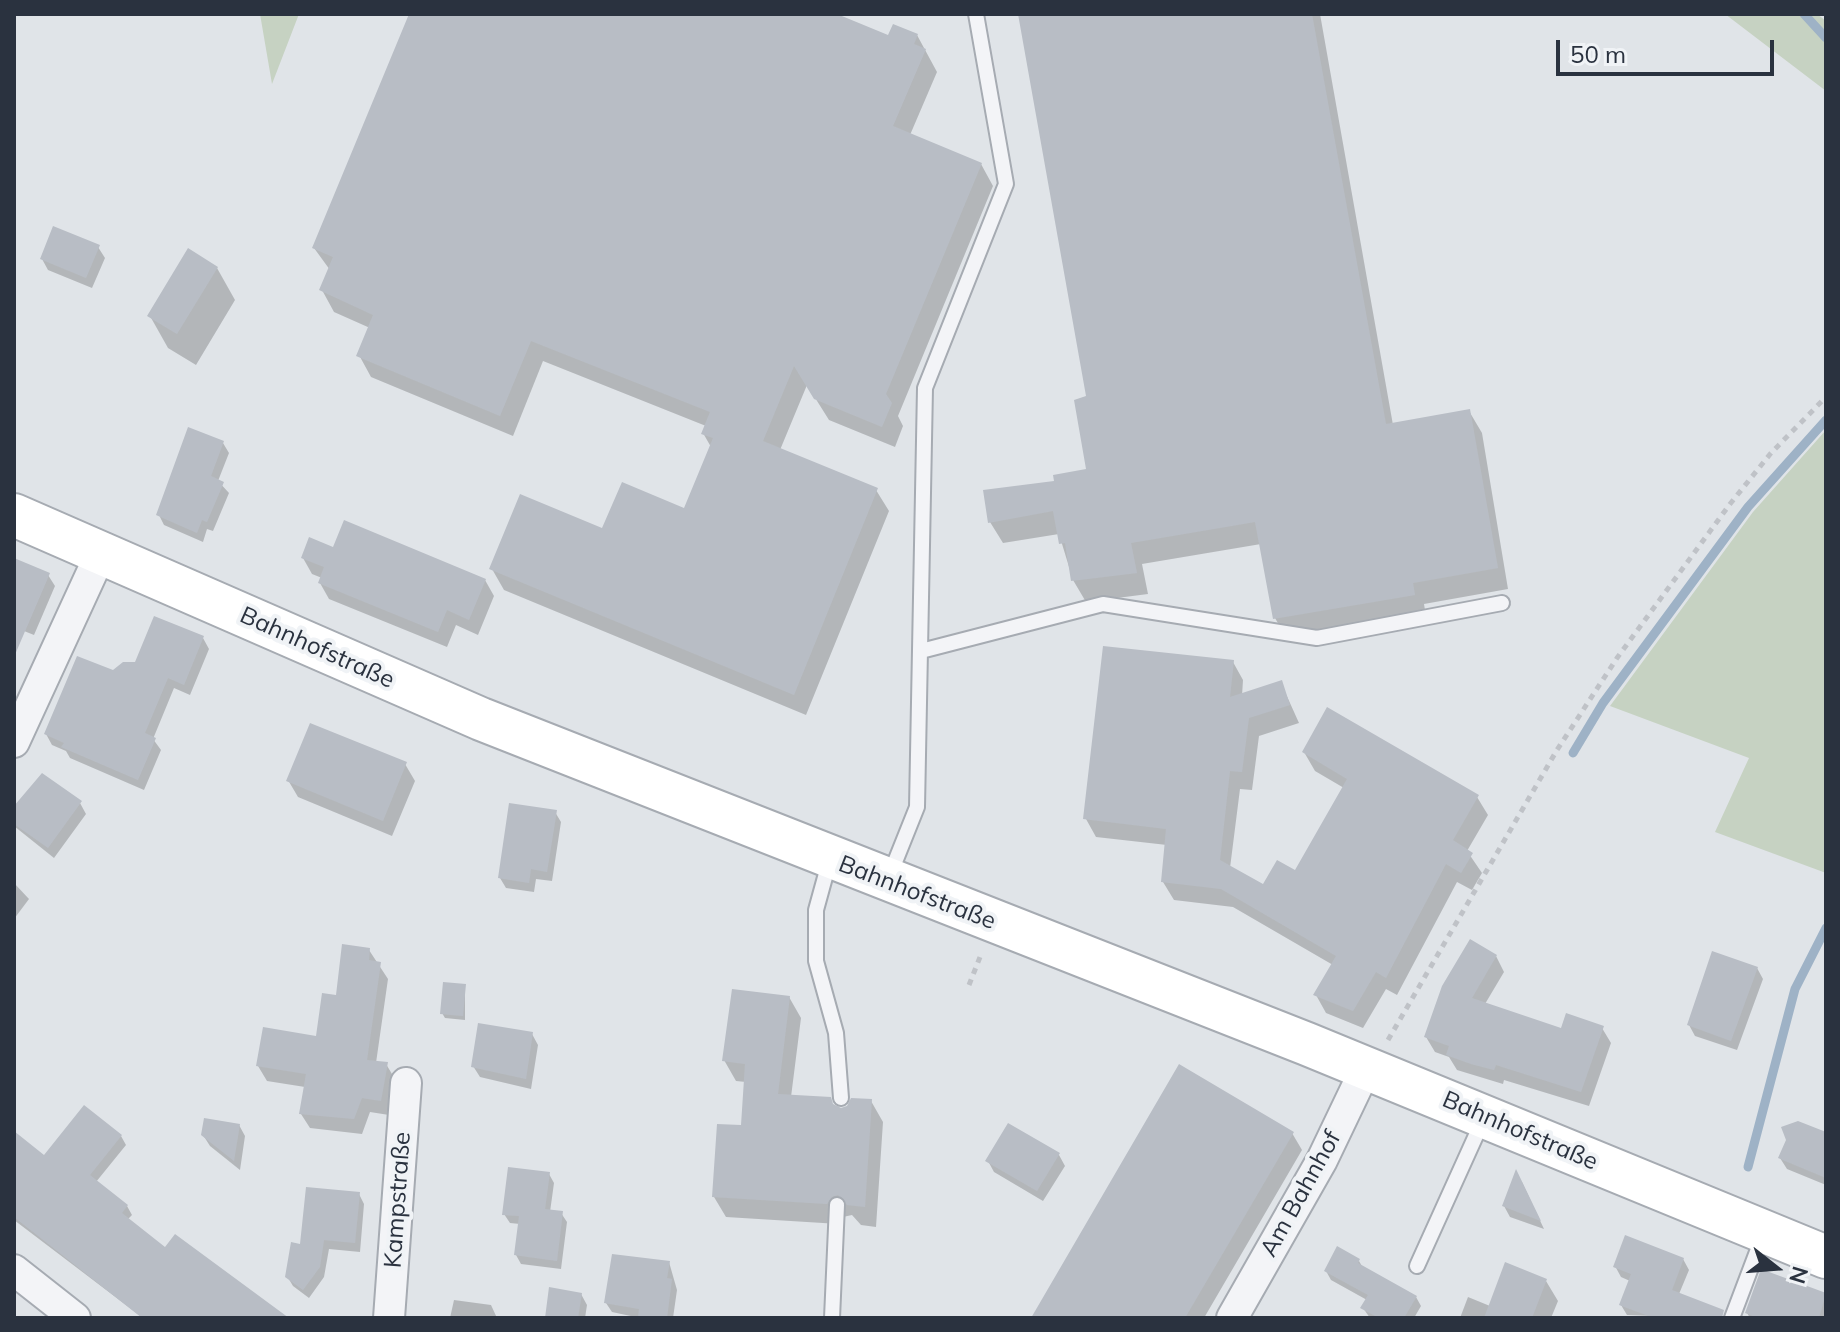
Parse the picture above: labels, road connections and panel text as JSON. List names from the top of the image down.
{
  "streets": {
    "main road": ["Bahnhofstraße"],
    "street": ["Am Bahnhof", "Kampstraße"]
  },
  "crossings": [
    ["Bahnhofstraße", "Am Bahnhof"]
  ],
  "scale_bar": "50 m",
  "north": "right"
}
